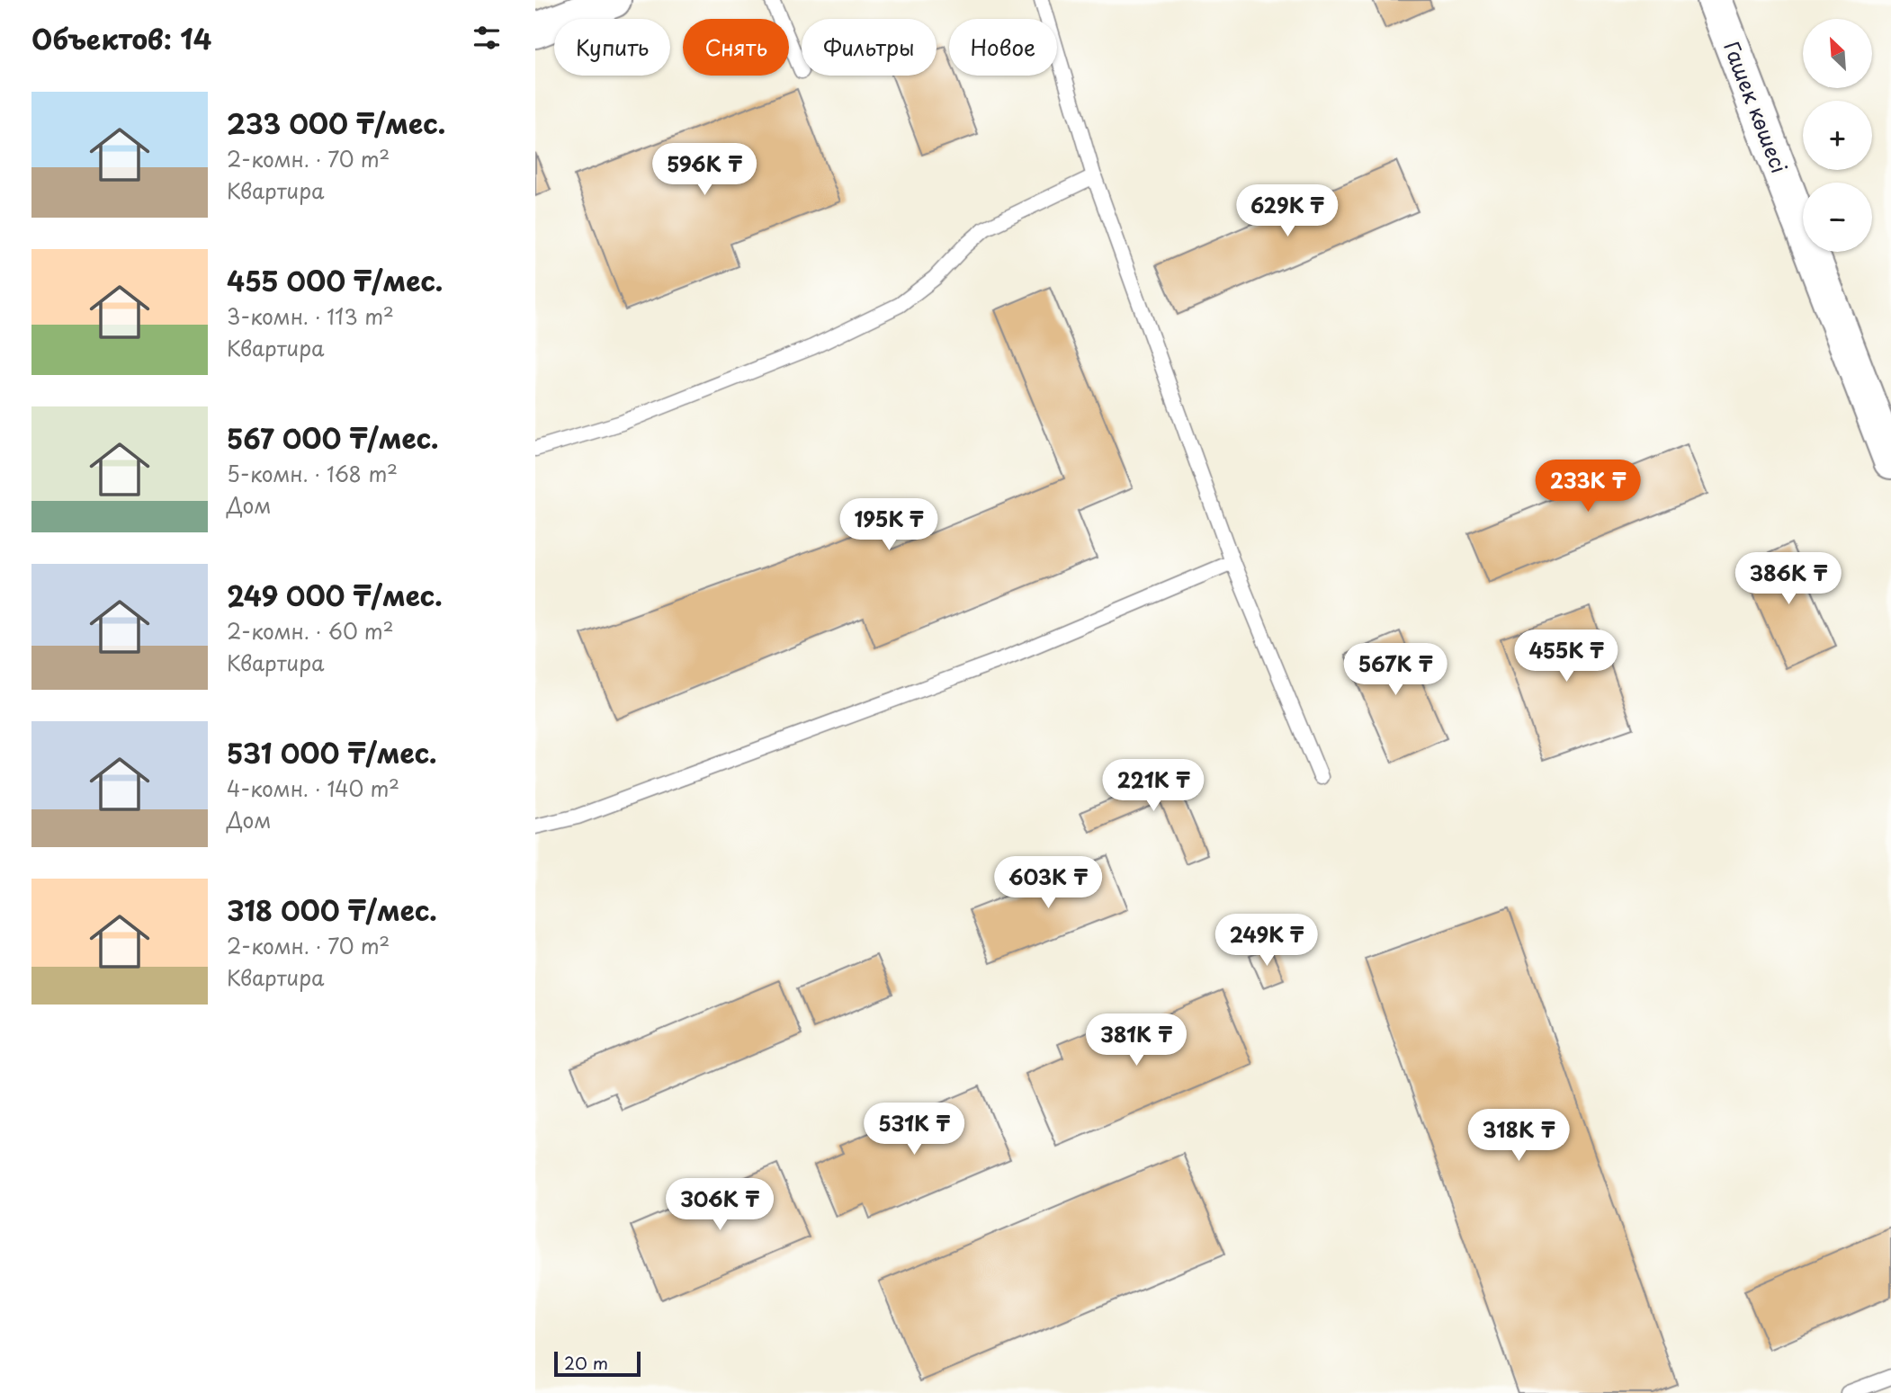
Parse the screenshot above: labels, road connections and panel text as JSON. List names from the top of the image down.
{
  "streets": {
    "street": ["Гашек көшесі"]
  },
  "scale_bar": "20 m",
  "north": "top left",
  "page": {
    "heading": "Объектов: 14",
    "map_buttons": ["+", "−"],
    "chip": [
      "Купить",
      "Снять",
      "Фильтры",
      "Новое"
    ],
    "list": [
      {
        "name": "233 000 ₸/мес.",
        "note": "2-комн. · 70 m² · Квартира"
      },
      {
        "name": "455 000 ₸/мес.",
        "note": "3-комн. · 113 m² · Квартира"
      },
      {
        "name": "567 000 ₸/мес.",
        "note": "5-комн. · 168 m² · Дом"
      },
      {
        "name": "249 000 ₸/мес.",
        "note": "2-комн. · 60 m² · Квартира"
      },
      {
        "name": "531 000 ₸/мес.",
        "note": "4-комн. · 140 m² · Дом"
      },
      {
        "name": "318 000 ₸/мес.",
        "note": "2-комн. · 70 m² · Квартира"
      }
    ],
    "price": [
      "596K ₸",
      "629K ₸",
      "233K ₸",
      "195K ₸",
      "386K ₸",
      "455K ₸",
      "567K ₸",
      "221K ₸",
      "603K ₸",
      "249K ₸",
      "381K ₸",
      "531K ₸",
      "318K ₸",
      "306K ₸"
    ],
    "scale": "20 m"
  }
}
